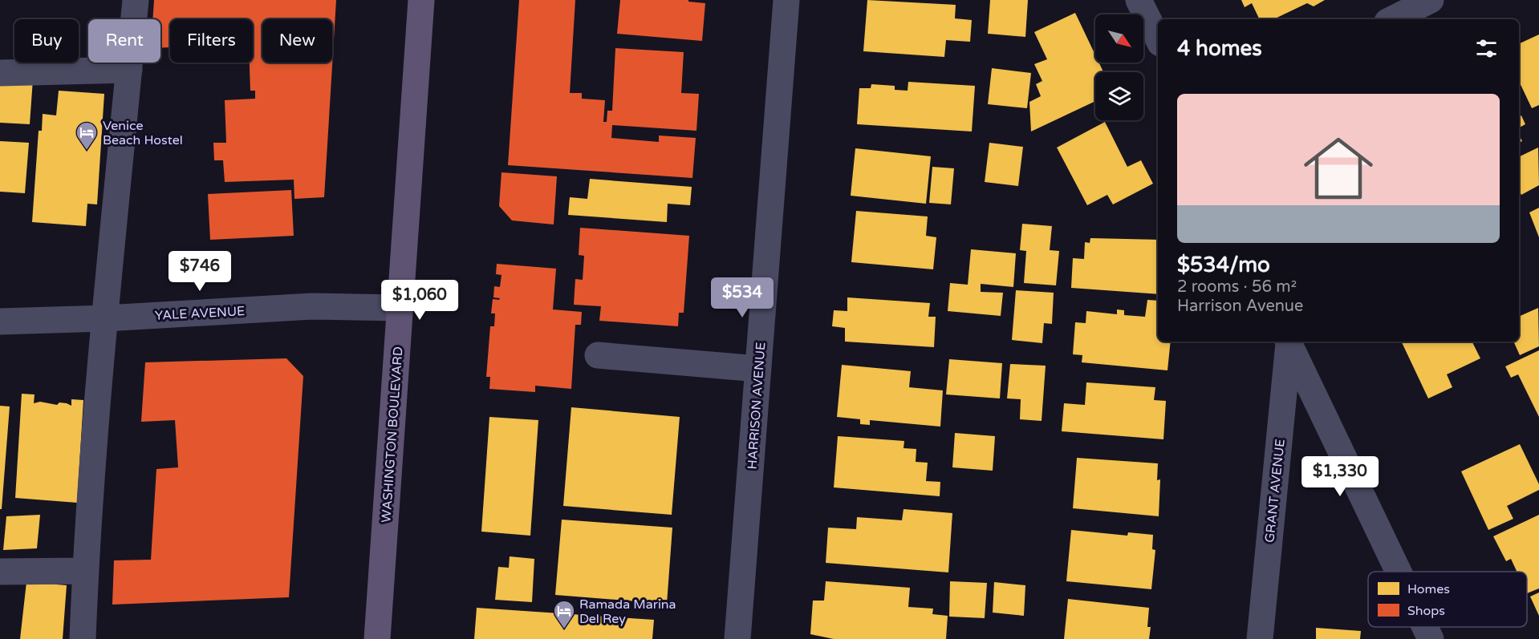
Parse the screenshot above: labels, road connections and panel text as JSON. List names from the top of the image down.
{
  "streets": {
    "main road": ["WASHINGTON BOULEVARD"],
    "street": ["YALE AVENUE", "HARRISON AVENUE", "GRANT AVENUE"]
  },
  "crossings": [
    ["YALE AVENUE", "WASHINGTON BOULEVARD"]
  ],
  "places": {
    "hotel": ["Venice Beach Hostel", "Ramada Marina Del Rey"]
  },
  "legend": ["Homes", "Shops"],
  "north": "bottom right",
  "page": {
    "chip": [
      "Buy",
      "Rent",
      "Filters",
      "New"
    ],
    "heading": "4 homes",
    "list": [
      {
        "name": "$534/mo",
        "note": "2 rooms · 56 m² · Harrison Avenue"
      }
    ],
    "price": [
      "$746",
      "$534",
      "$1,060",
      "$1,330"
    ]
  }
}
